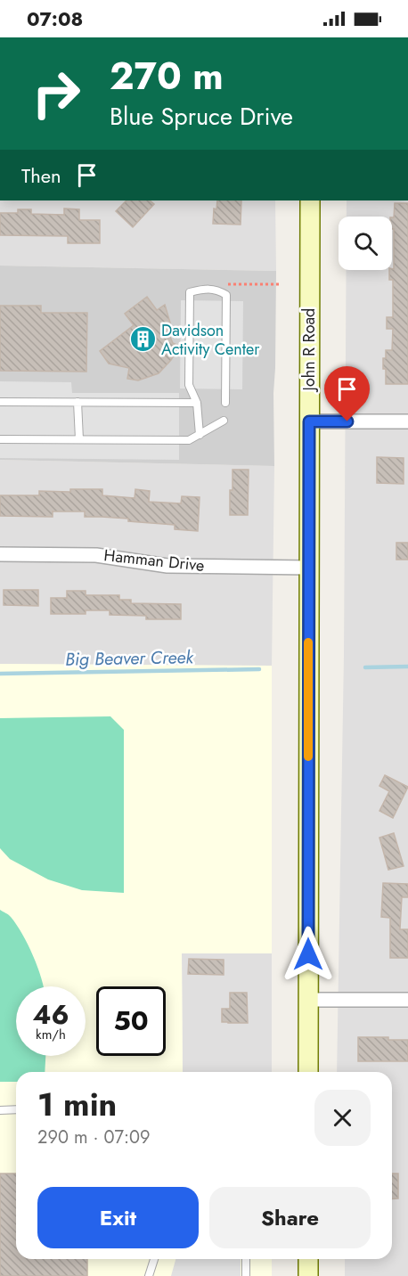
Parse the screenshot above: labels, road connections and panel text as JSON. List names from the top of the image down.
{
  "streets": {
    "main road": ["John R Road"],
    "street": ["Hamman Drive"]
  },
  "crossings": [
    ["John R Road", "Hamman Drive"]
  ],
  "water": ["Big Beaver Creek"],
  "places": {
    "building": ["Davidson Activity Center"]
  },
  "page": {
    "status": "07:08",
    "turn": ["270 m", "Blue Spruce Drive"],
    "then": "Then",
    "speed": "46 km/h",
    "limit": "50",
    "heading": ["1 min", "290 m · 07:09"],
    "buttons": ["Exit", "Share"]
  }
}
